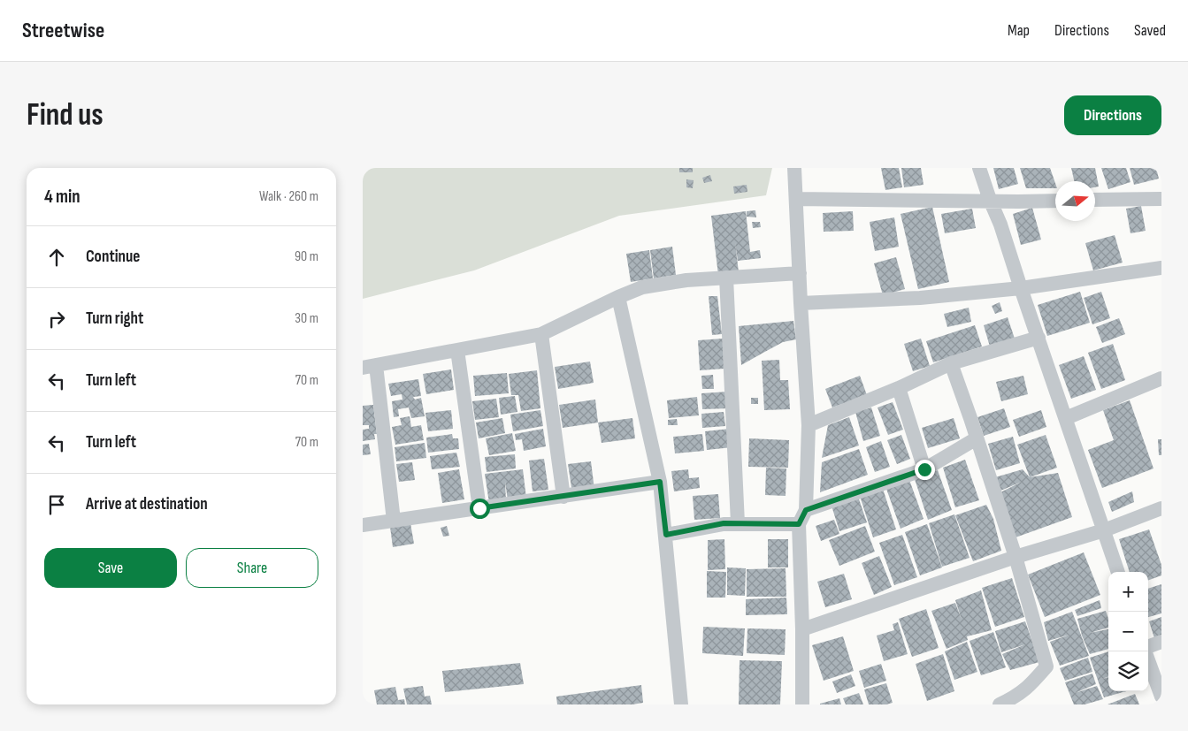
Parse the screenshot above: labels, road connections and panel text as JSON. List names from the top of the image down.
{
  "north": "right",
  "page": {
    "header": "Streetwise",
    "nav": ["Map", "Directions", "Saved"],
    "buttons": [
      "Directions",
      ["Save", "Share"]
    ],
    "title": "Find us",
    "heading": ["4 min", "Walk · 260 m"],
    "list": [
      ["Continue", "90 m"],
      ["Turn right", "30 m"],
      ["Turn left", "70 m"],
      ["Turn left", "70 m"],
      "Arrive at destination"
    ],
    "map_buttons": ["+", "−"]
  }
}
